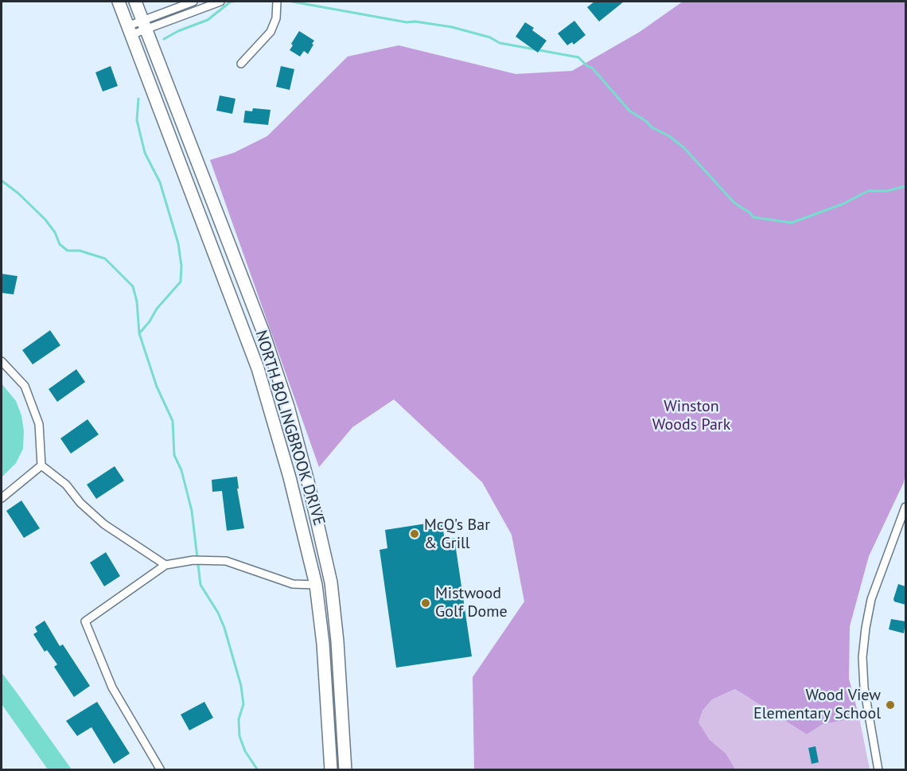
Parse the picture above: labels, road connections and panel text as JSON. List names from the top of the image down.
{
  "streets": {
    "main road": ["NORTH BOLINGBROOK DRIVE"]
  },
  "parks": ["Winston Woods Park"],
  "places": ["McQ's Bar & Grill", "Mistwood Golf Dome", "Wood View Elementary School"]
}
